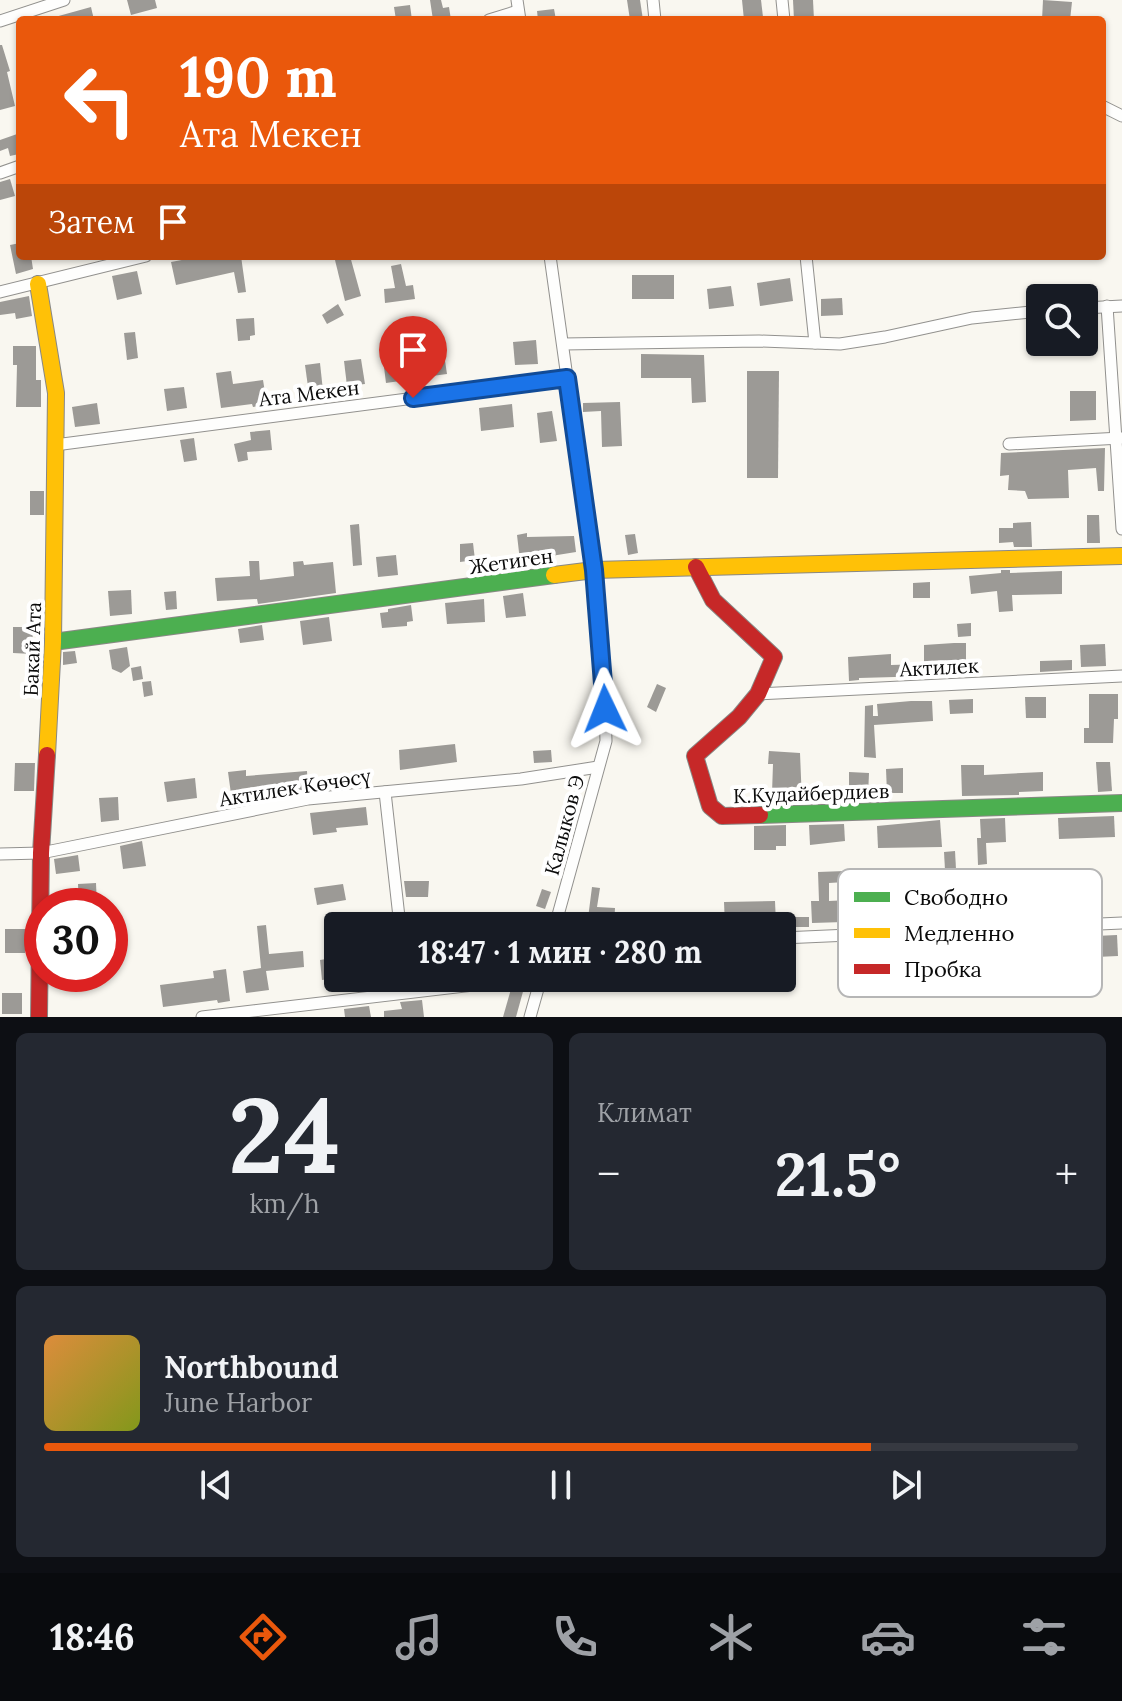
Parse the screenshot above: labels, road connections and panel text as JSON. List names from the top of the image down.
{
  "streets": {
    "street": [
      "Ата Мекен",
      "Жетиген",
      "Бакай Ата",
      "Актилек",
      "Актилек Көчөсү",
      "К.Кудайбердиев",
      "Калыков Э"
    ]
  },
  "crossings": [
    ["Ата Мекен", "Бакай Ата"],
    ["Ата Мекен", "Калыков Э"],
    ["Жетиген", "Бакай Ата"],
    ["Жетиген", "К.Кудайбердиев"],
    ["Жетиген", "Калыков Э"],
    ["Бакай Ата", "Актилек Көчөсү"],
    ["Актилек", "К.Кудайбердиев"],
    ["Актилек Көчөсү", "Калыков Э"]
  ],
  "legend": ["Свободно", "Медленно", "Пробка"],
  "page": {
    "turn": ["190 m", "Ата Мекен"],
    "then": "Затем",
    "limit": "30",
    "trip": "18:47 · 1 мин · 280 m",
    "tile": [
      ["24", "km/h"],
      "Климат"
    ],
    "heat": ["−", "21.5°", "+"],
    "song": ["Northbound", "June Harbor"],
    "tabs": "18:46"
  }
}
